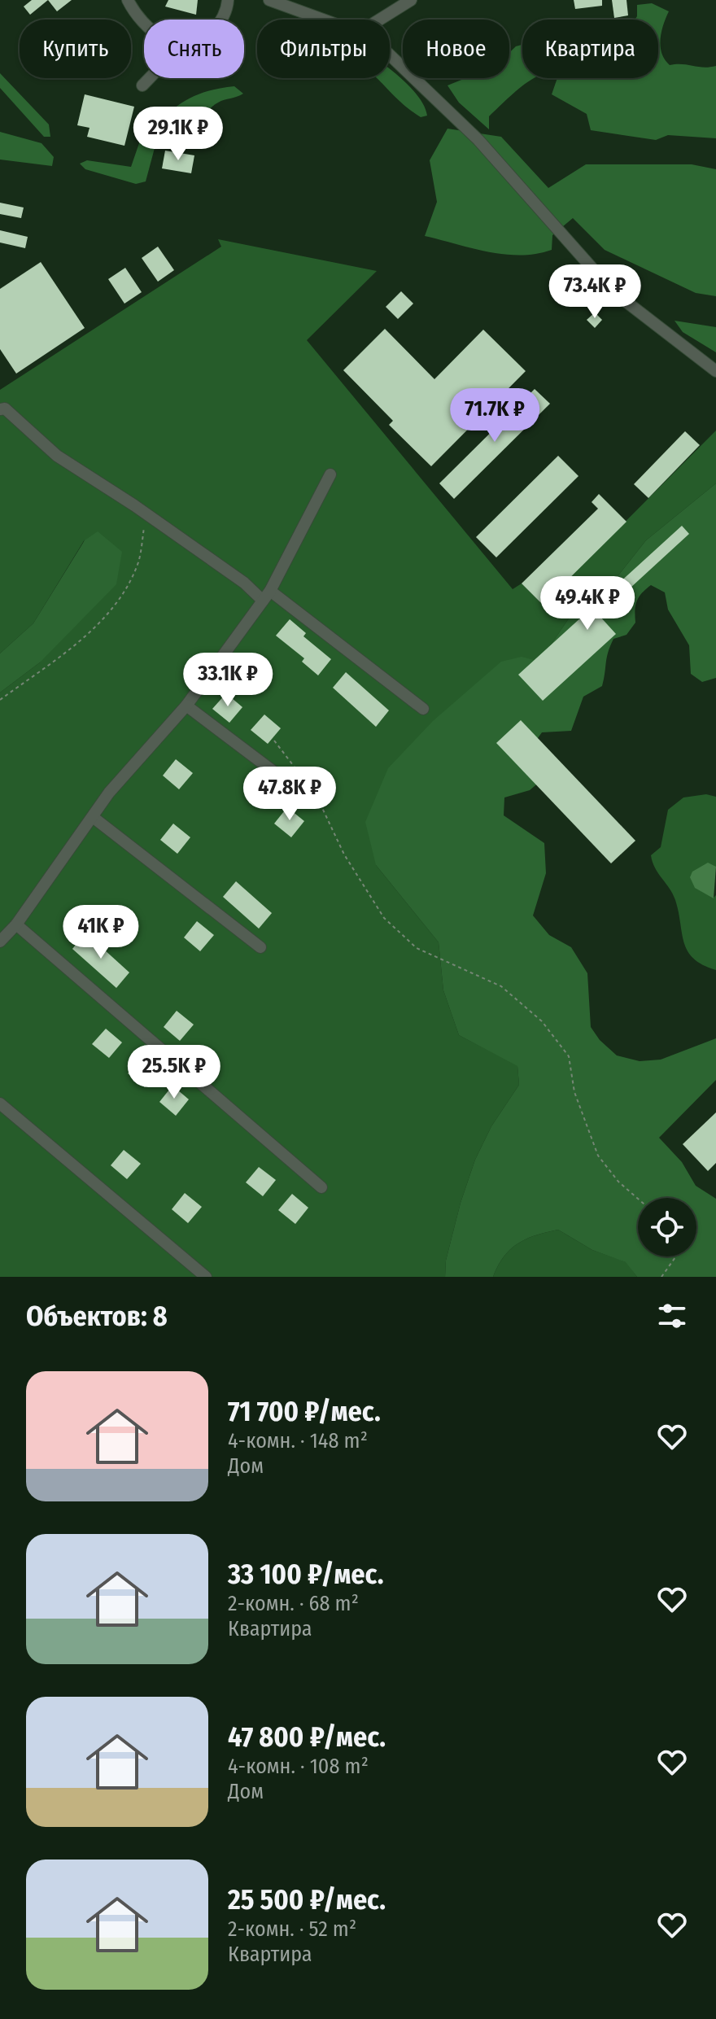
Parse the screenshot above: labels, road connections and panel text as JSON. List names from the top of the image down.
{
  "page": {
    "chip": [
      "Купить",
      "Снять",
      "Фильтры",
      "Новое",
      "Квартира"
    ],
    "price": [
      "29.1K ₽",
      "73.4K ₽",
      "71.7K ₽",
      "49.4K ₽",
      "33.1K ₽",
      "47.8K ₽",
      "41K ₽",
      "25.5K ₽"
    ],
    "heading": "Объектов: 8",
    "list": [
      {
        "name": "71 700 ₽/мес.",
        "note": "4-комн. · 148 m² · Дом"
      },
      {
        "name": "33 100 ₽/мес.",
        "note": "2-комн. · 68 m² · Квартира"
      },
      {
        "name": "47 800 ₽/мес.",
        "note": "4-комн. · 108 m² · Дом"
      },
      {
        "name": "25 500 ₽/мес.",
        "note": "2-комн. · 52 m² · Квартира"
      }
    ]
  }
}
